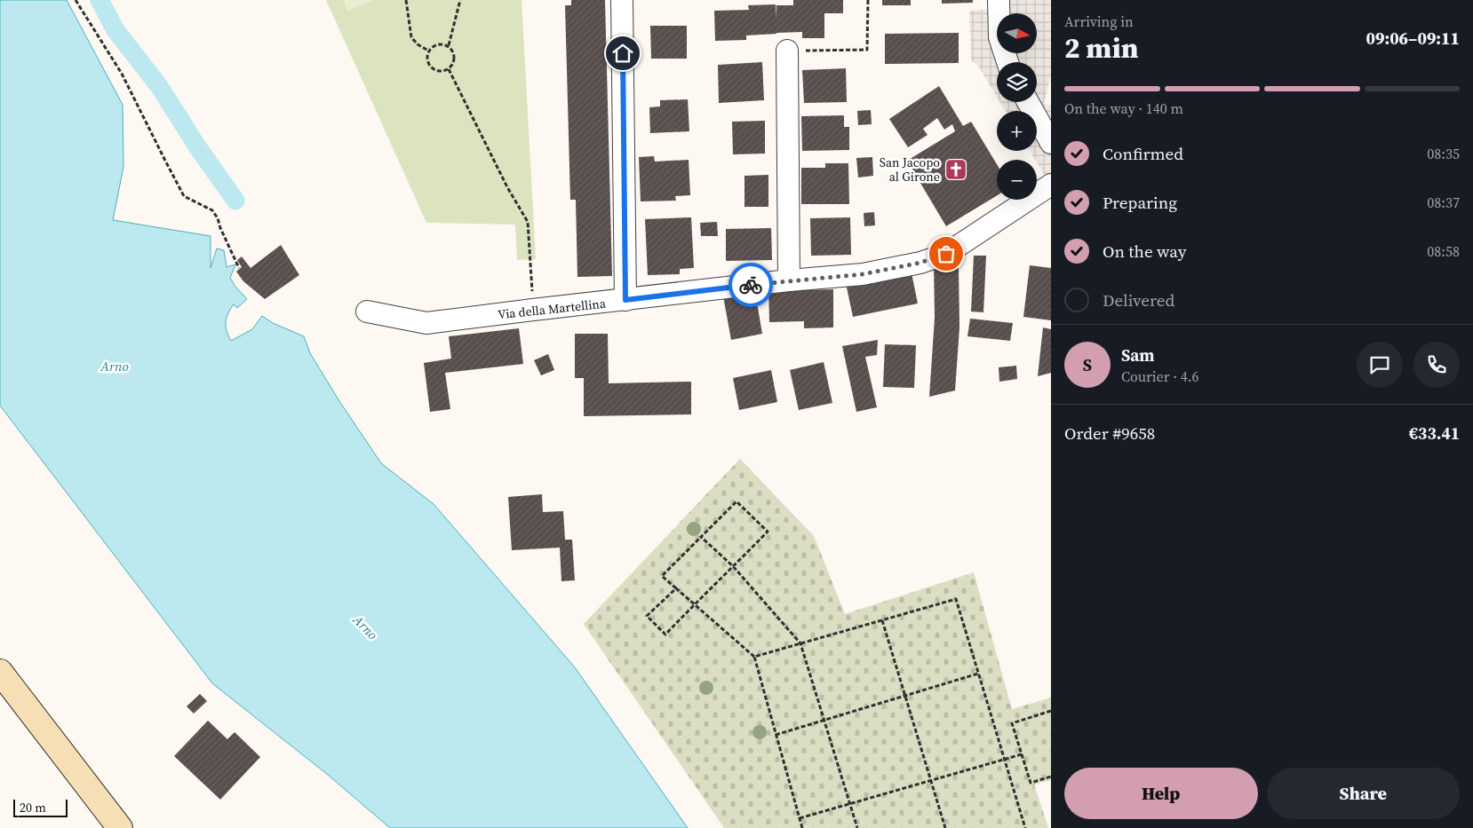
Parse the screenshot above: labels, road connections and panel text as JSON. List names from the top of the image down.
{
  "streets": {
    "street": ["Via della Martellina"]
  },
  "water": ["Arno"],
  "places": {
    "church": ["San Jacopo al Girone"]
  },
  "scale_bar": "20 m",
  "north": "right",
  "page": {
    "heading": ["2 min", "Arriving in", "09:06–09:11"],
    "panel": [
      "Sam",
      "Courier · 4.6",
      "Order #9658",
      "€33.41"
    ],
    "map_buttons": ["+", "−"],
    "bar": "On the way · 140 m",
    "list": [
      ["Confirmed", "08:35"],
      ["Preparing", "08:37"],
      ["On the way", "08:58"],
      "Delivered"
    ],
    "round": "S",
    "buttons": ["Help", "Share"],
    "scale": "20 m"
  }
}
